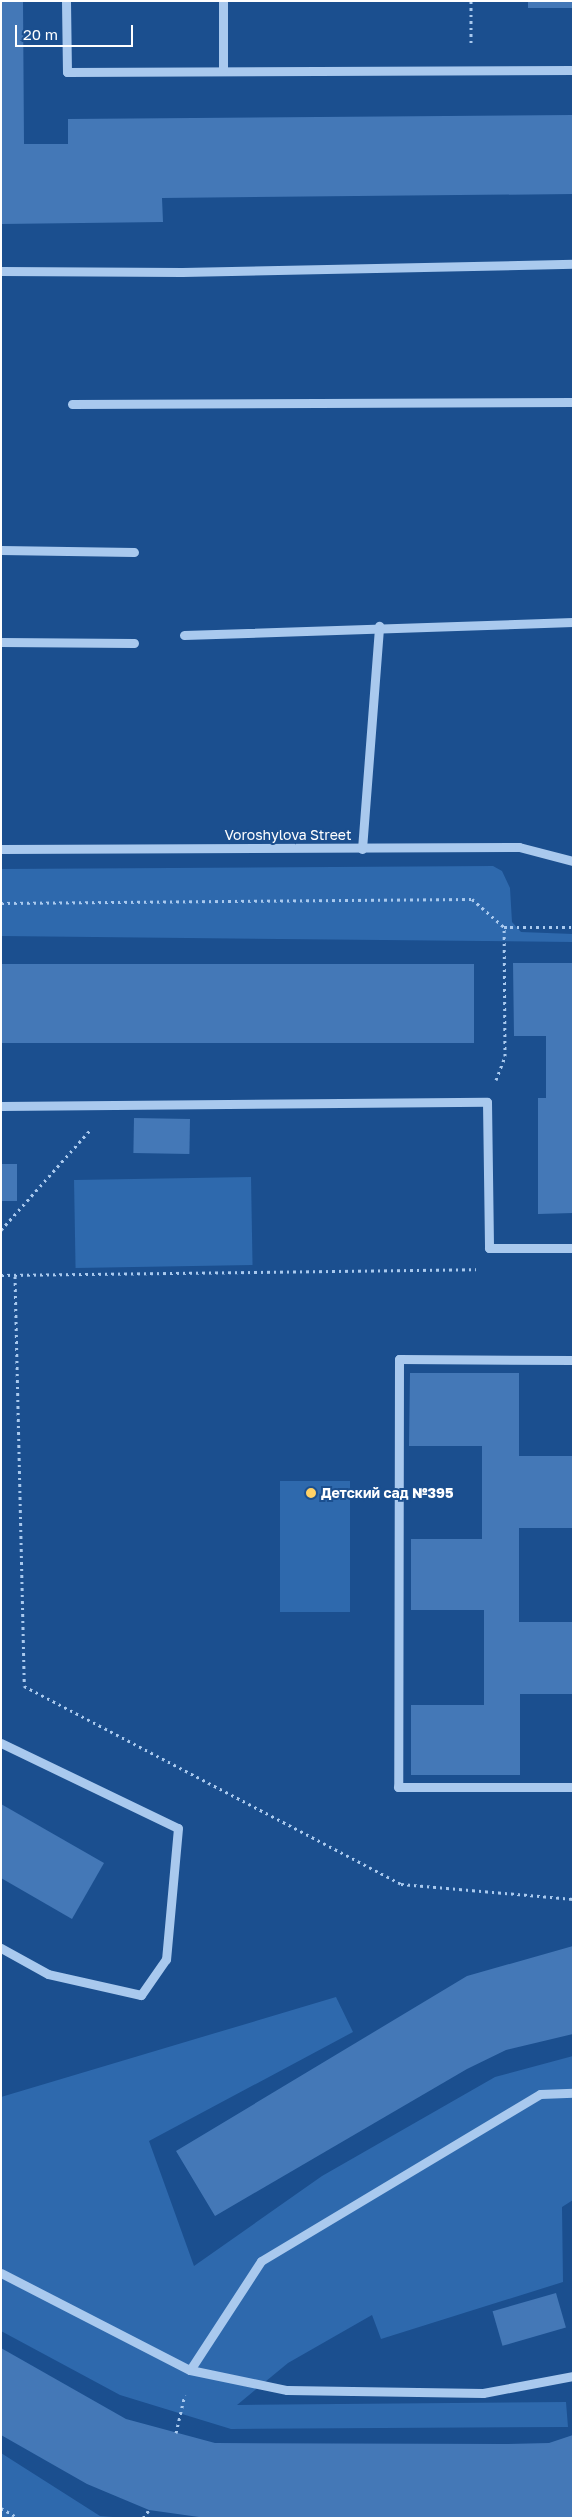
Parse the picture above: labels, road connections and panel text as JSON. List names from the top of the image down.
{
  "streets": {
    "street": ["Voroshylova Street"]
  },
  "places": ["Детский сад №395"],
  "scale_bar": "20 m"
}
